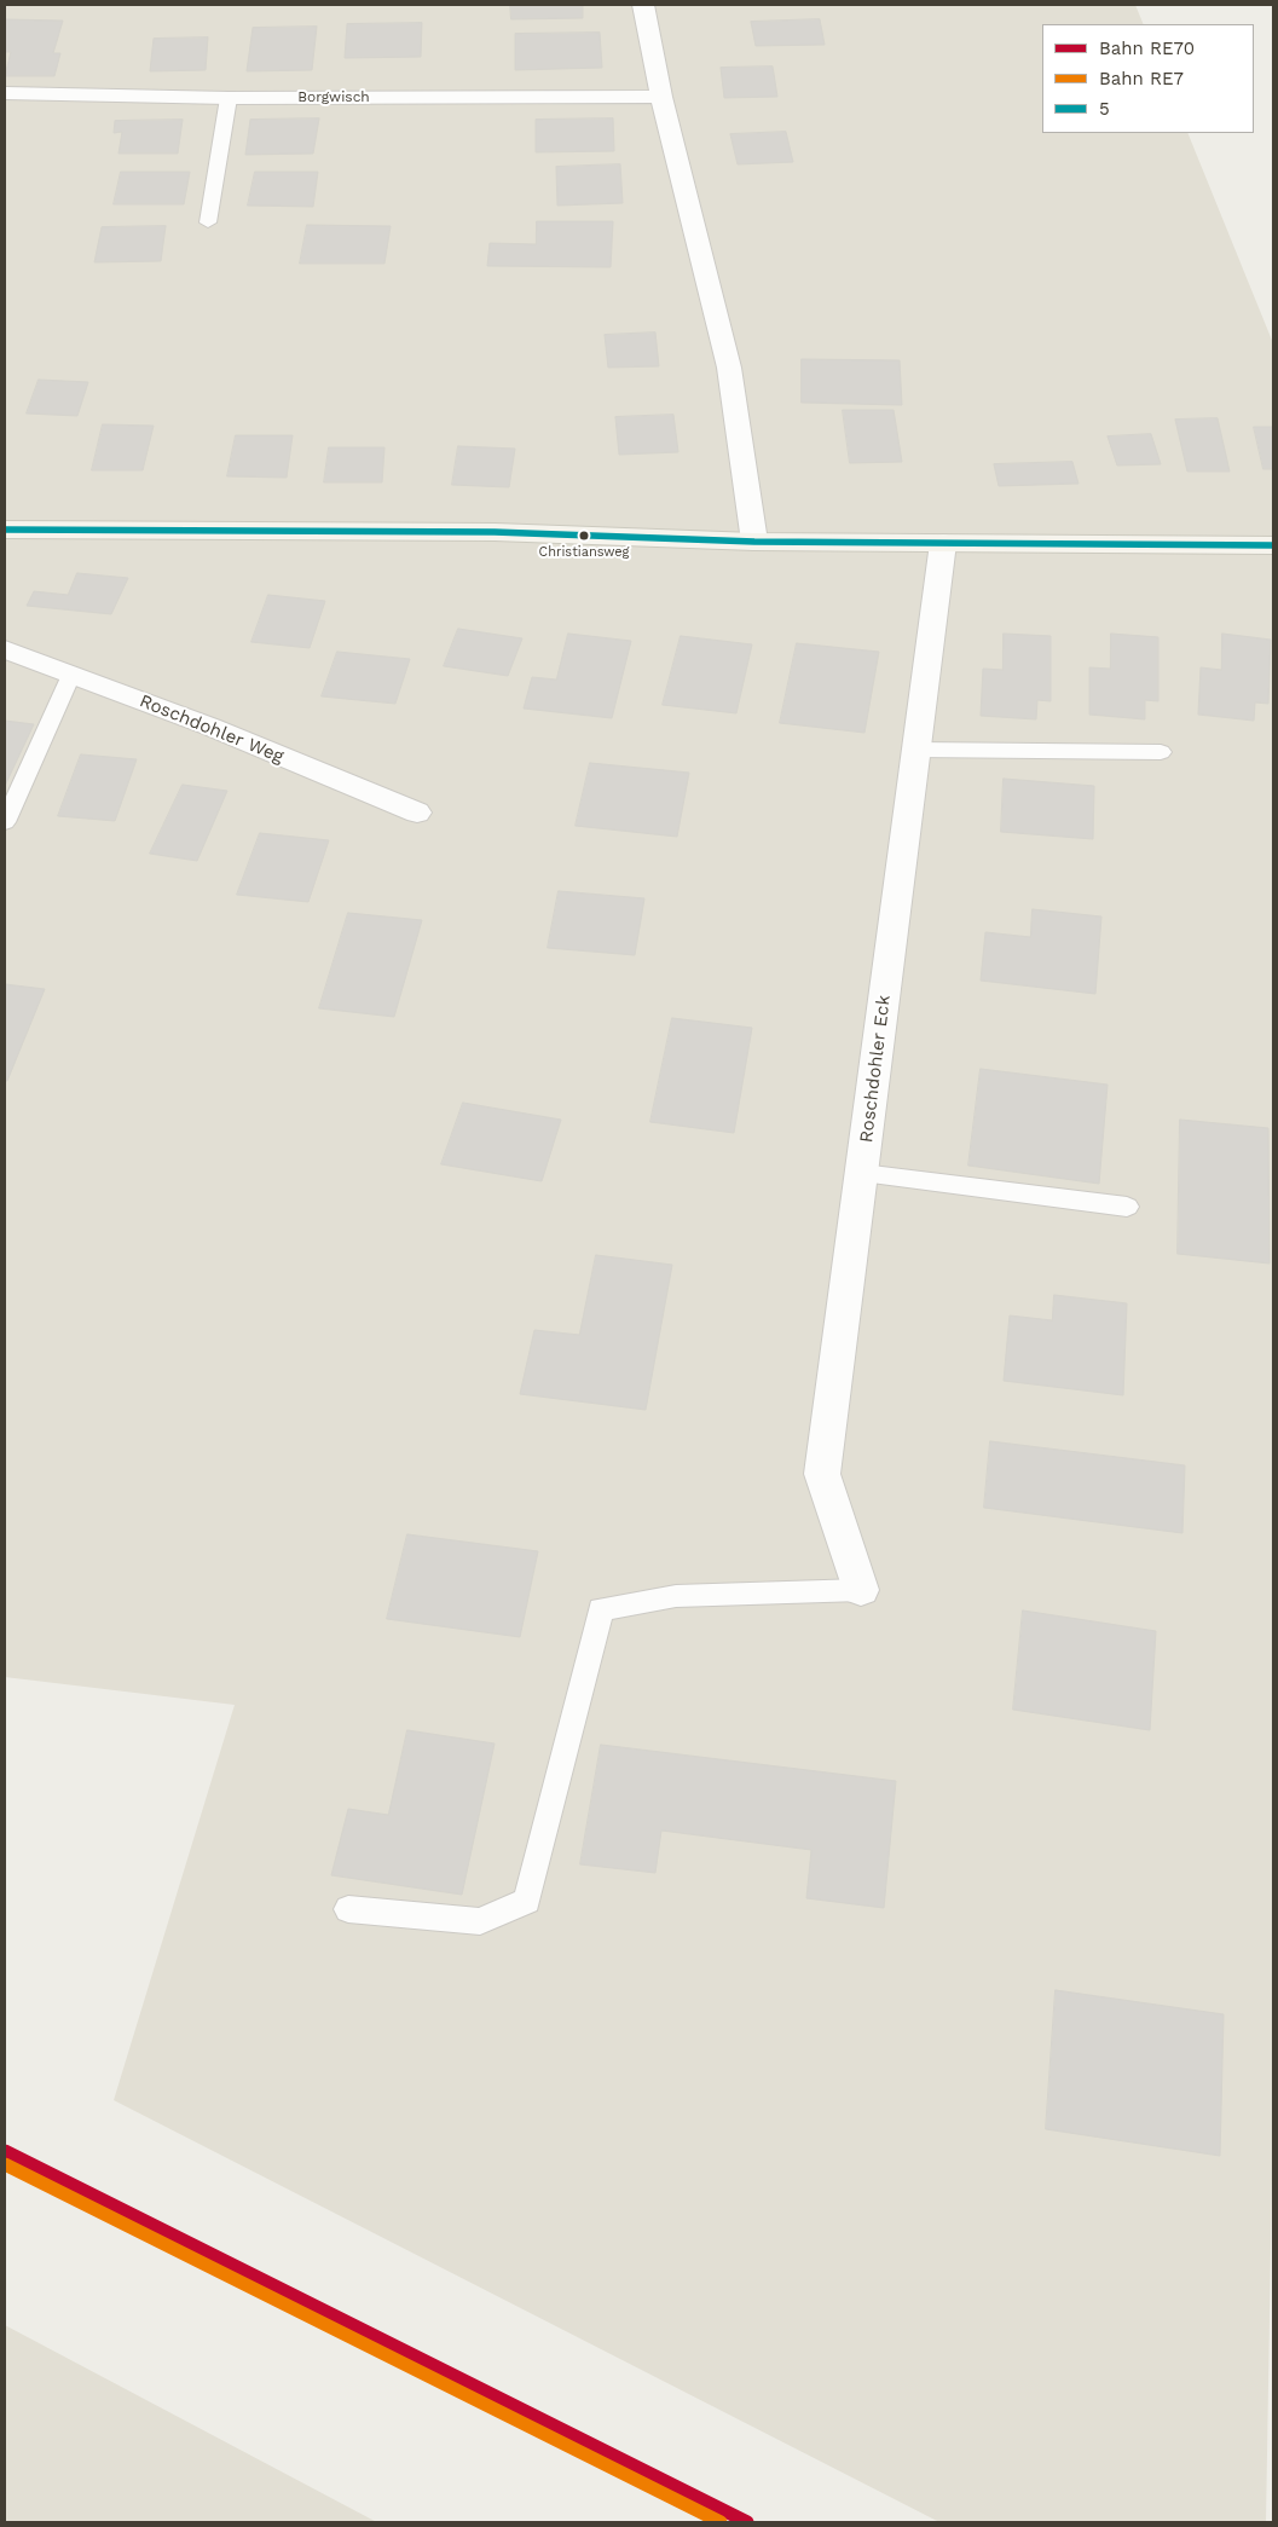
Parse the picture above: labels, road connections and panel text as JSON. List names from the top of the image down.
{
  "streets": {
    "street": ["Borgwisch", "Roschdohler Weg", "Roschdohler Eck"]
  },
  "places": ["Christiansweg"],
  "lines": ["transit line 5", "rail line RE70", "rail line RE7"],
  "legend": ["Bahn RE70", "Bahn RE7", "5"]
}
